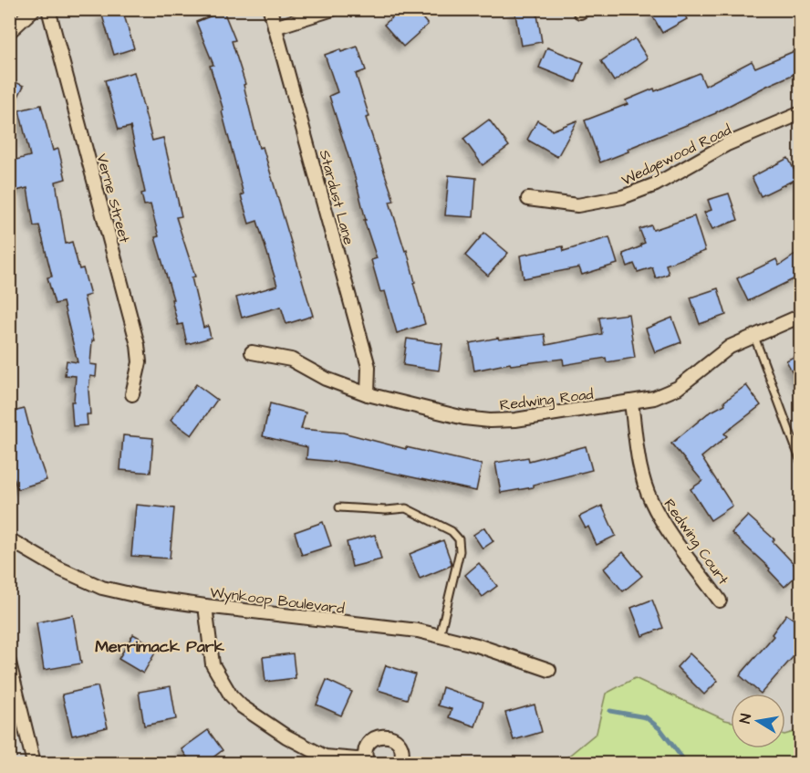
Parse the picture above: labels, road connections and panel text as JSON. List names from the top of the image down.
{
  "streets": {
    "street": [
      "Wedgewood Road",
      "Stardust Lane",
      "Verne Street",
      "Redwing Road",
      "Redwing Court",
      "Wynkoop Boulevard"
    ]
  },
  "crossings": [
    ["Stardust Lane", "Redwing Road"],
    ["Redwing Road", "Redwing Court"]
  ],
  "districts": ["Merrimack Park"],
  "north": "left"
}
